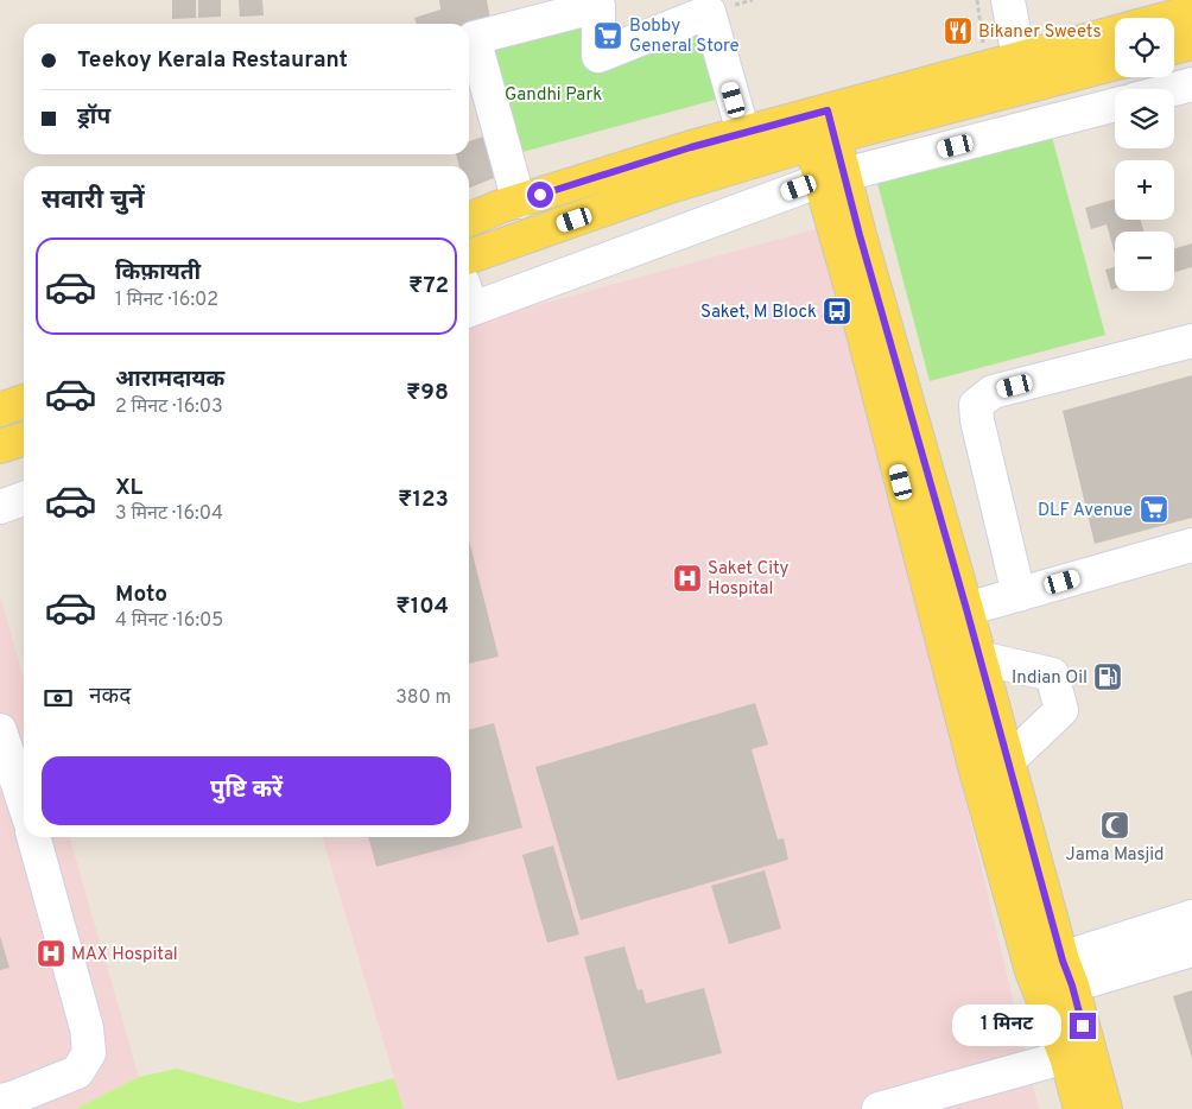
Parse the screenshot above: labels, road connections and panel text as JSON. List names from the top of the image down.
{
  "parks": ["Gandhi Park"],
  "places": {
    "restaurant": ["Bikaner Sweets"],
    "supermarket": ["Bobby General Store", "DLF Avenue"],
    "bus stop": ["Saket, M Block"],
    "hospital": ["Saket City Hospital", "MAX Hospital"],
    "fuel station": ["Indian Oil"],
    "mosque": ["Jama Masjid"]
  },
  "page": {
    "map_buttons": ["+", "−"],
    "banner": ["Teekoy Kerala Restaurant", "ड्रॉप"],
    "heading": "सवारी चुनें",
    "list": [
      {
        "name": "किफ़ायती",
        "note": "1 मिनट · 16:02",
        "value": "₹72"
      },
      {
        "name": "आरामदायक",
        "note": "2 मिनट · 16:03",
        "value": "₹98"
      },
      {
        "name": "XL",
        "note": "3 मिनट · 16:04",
        "value": "₹123"
      },
      {
        "name": "Moto",
        "note": "4 मिनट · 16:05",
        "value": "₹104"
      }
    ],
    "pay": ["नकद", "380 m"],
    "buttons": "पुष्टि करें",
    "bubble": "1 मिनट"
  }
}
